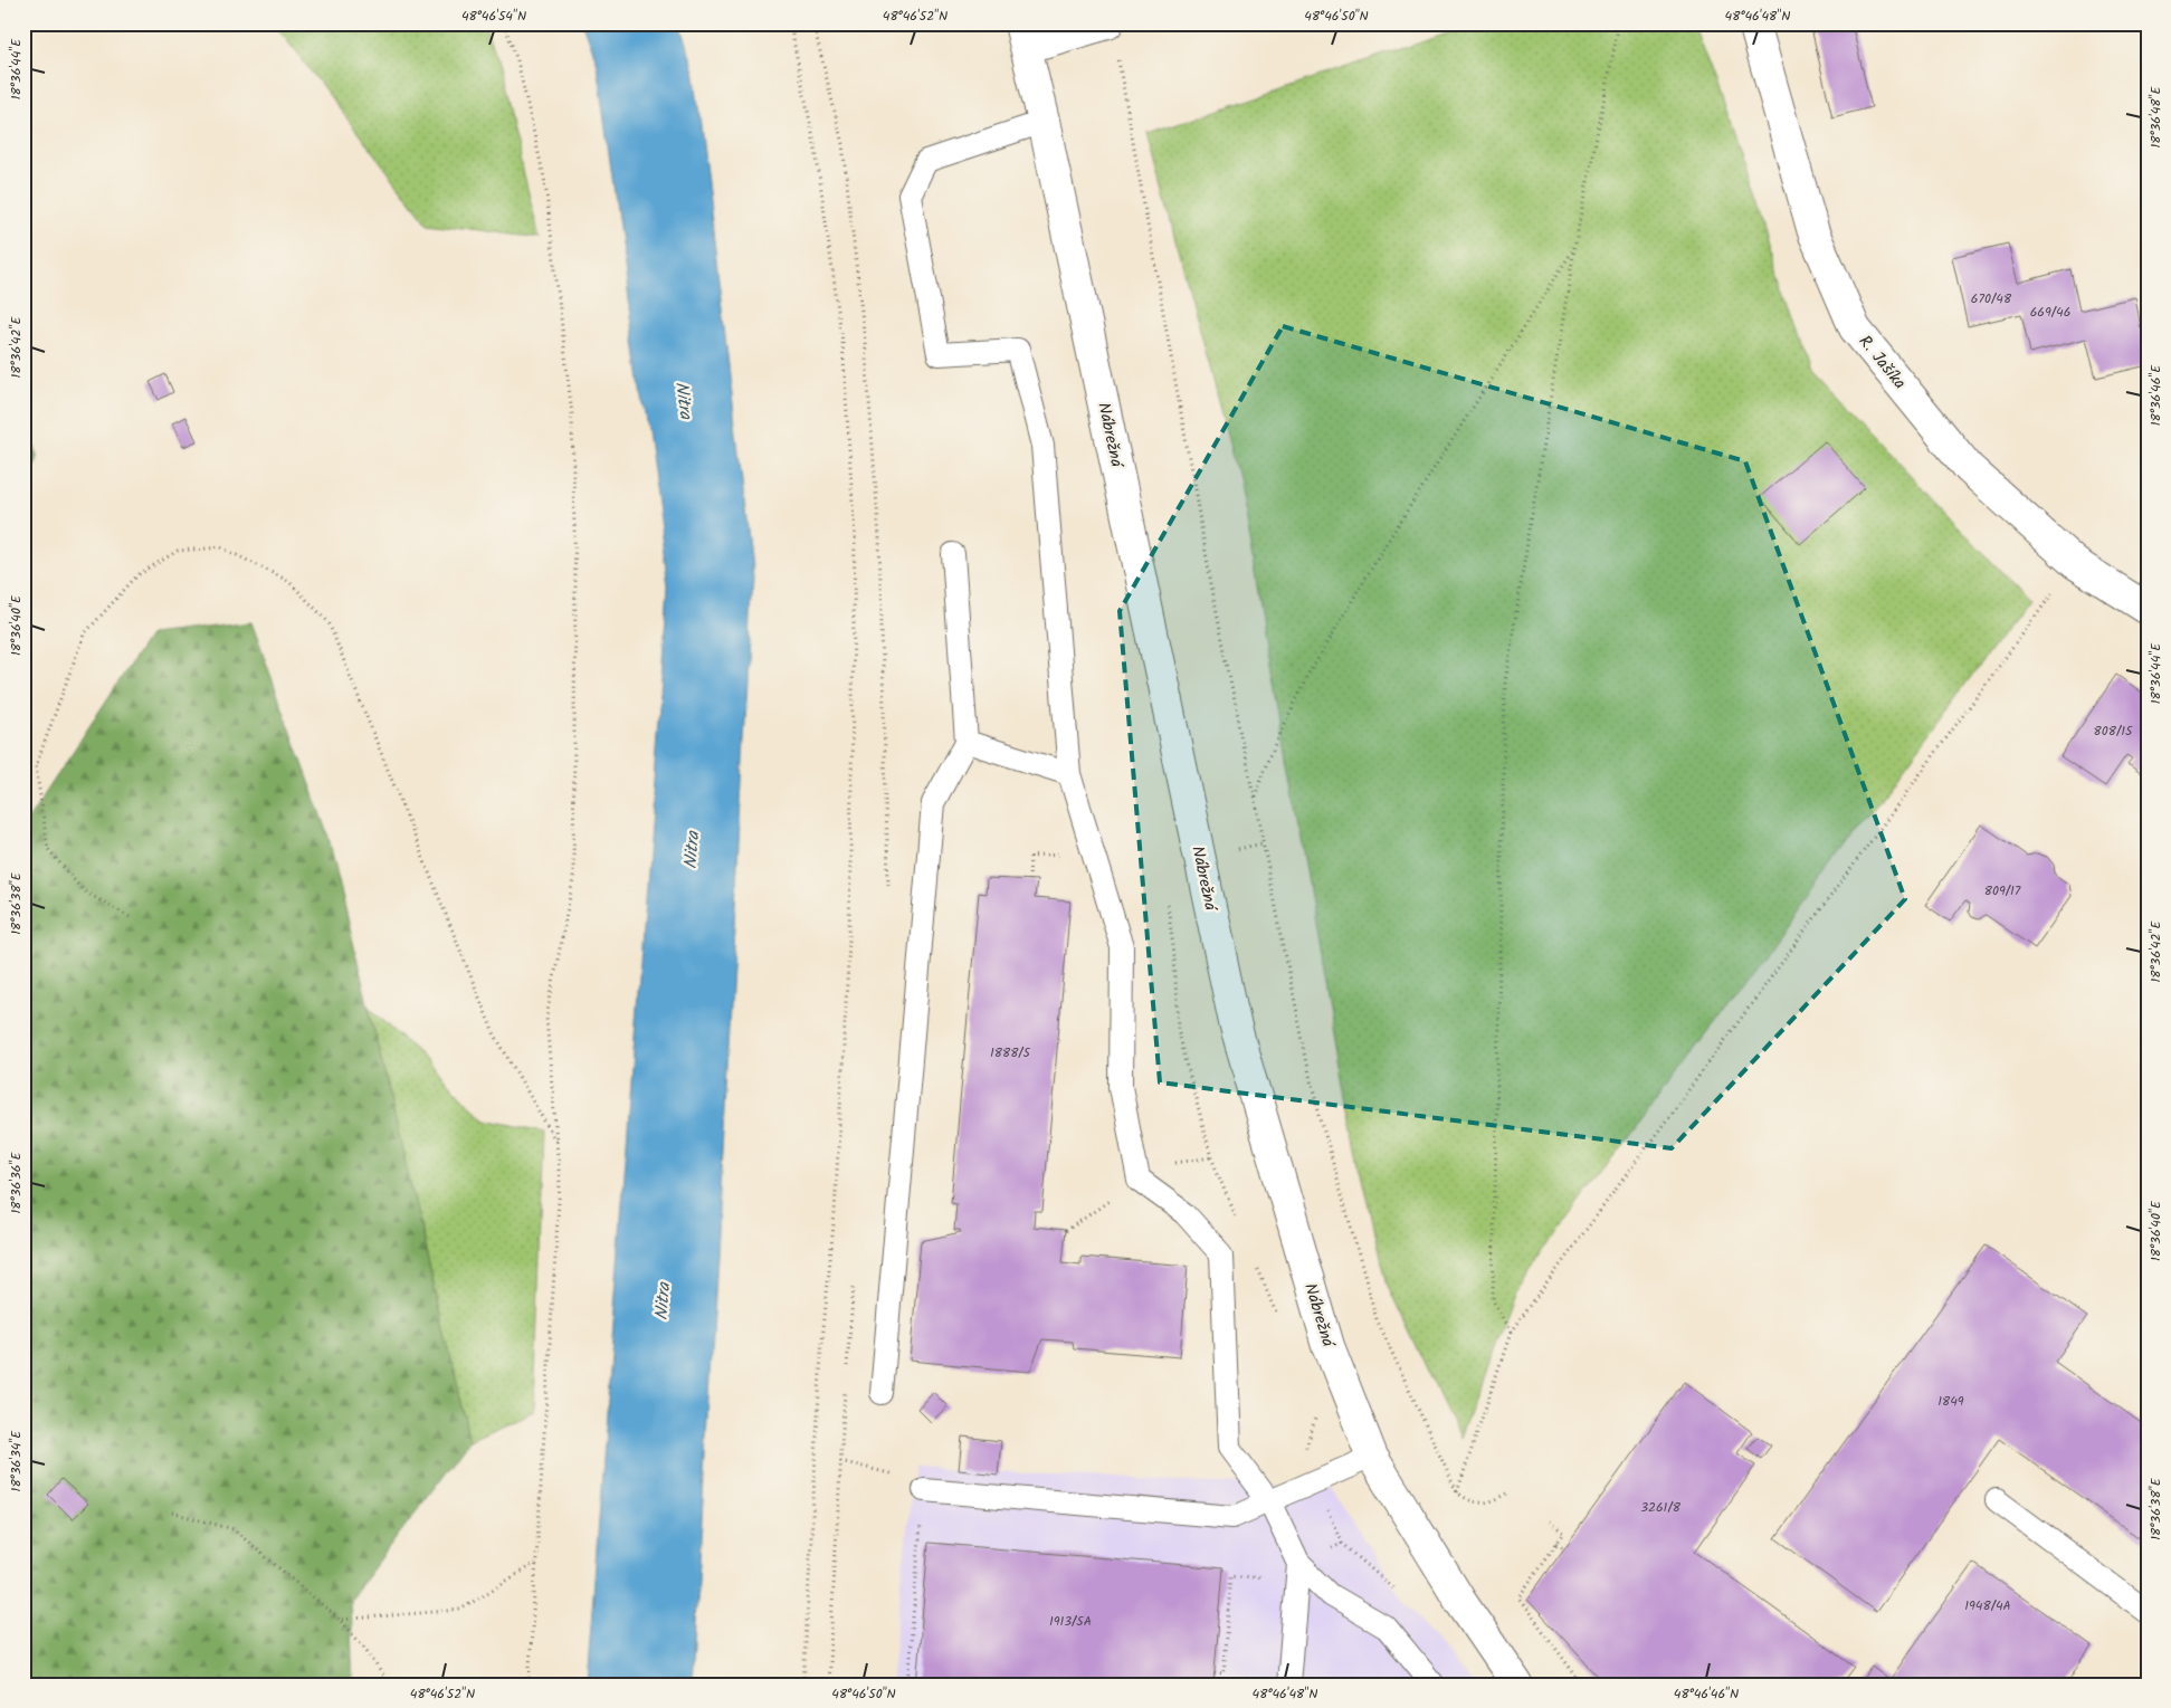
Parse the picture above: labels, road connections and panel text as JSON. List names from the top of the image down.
{
  "streets": {
    "street": ["R. Jašíka", "Nábrežná"]
  },
  "water": ["Nitra"],
  "house_numbers": [
    "670/48",
    "669/46",
    "808/15",
    "809/17",
    "1888/5",
    "1849",
    "3261/8",
    "1948/4A",
    "1913/5A"
  ],
  "coordinates": [
    "48°46'54\"N",
    "48°46'52\"N",
    "48°46'50\"N",
    "48°46'48\"N",
    "18°36'44\"E",
    "18°36'48\"E",
    "18°36'42\"E",
    "18°36'46\"E",
    "18°36'40\"E",
    "18°36'38\"E",
    "18°36'36\"E",
    "18°36'34\"E",
    "48°46'46\"N"
  ]
}
